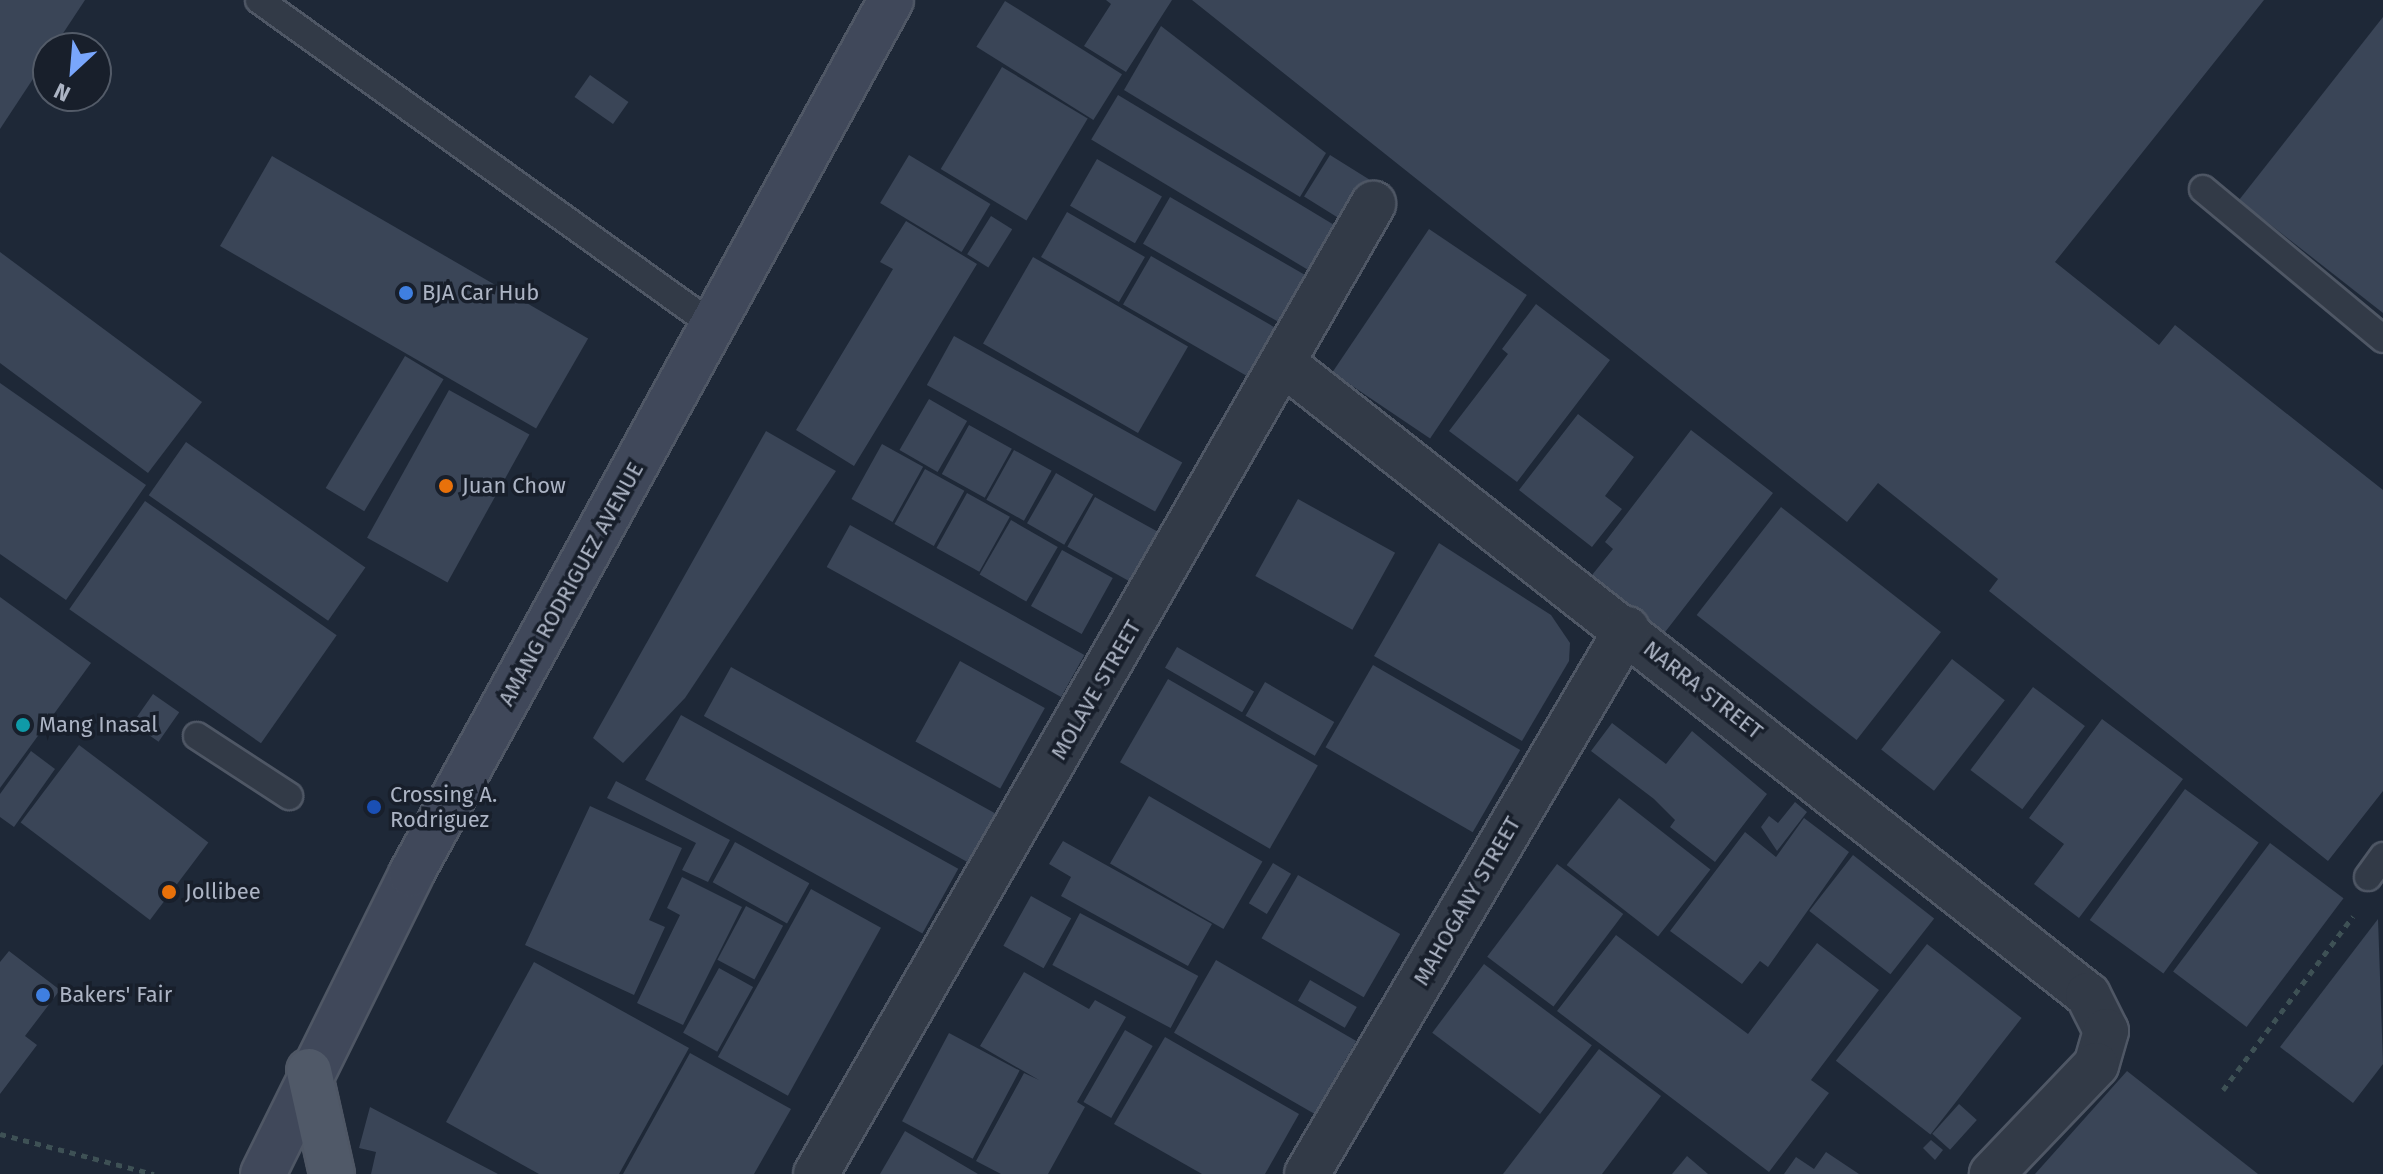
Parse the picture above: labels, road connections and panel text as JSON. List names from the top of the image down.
{
  "streets": {
    "main road": ["AMANG RODRIGUEZ AVENUE"],
    "street": ["MOLAVE STREET", "NARRA STREET", "MAHOGANY STREET"]
  },
  "crossings": [
    ["MOLAVE STREET", "NARRA STREET"],
    ["NARRA STREET", "MAHOGANY STREET"]
  ],
  "places": [
    "BJA Car Hub",
    "Juan Chow",
    "Mang Inasal",
    "Crossing A. Rodriguez",
    "Jollibee",
    "Bakers' Fair"
  ],
  "north": "bottom left"
}
